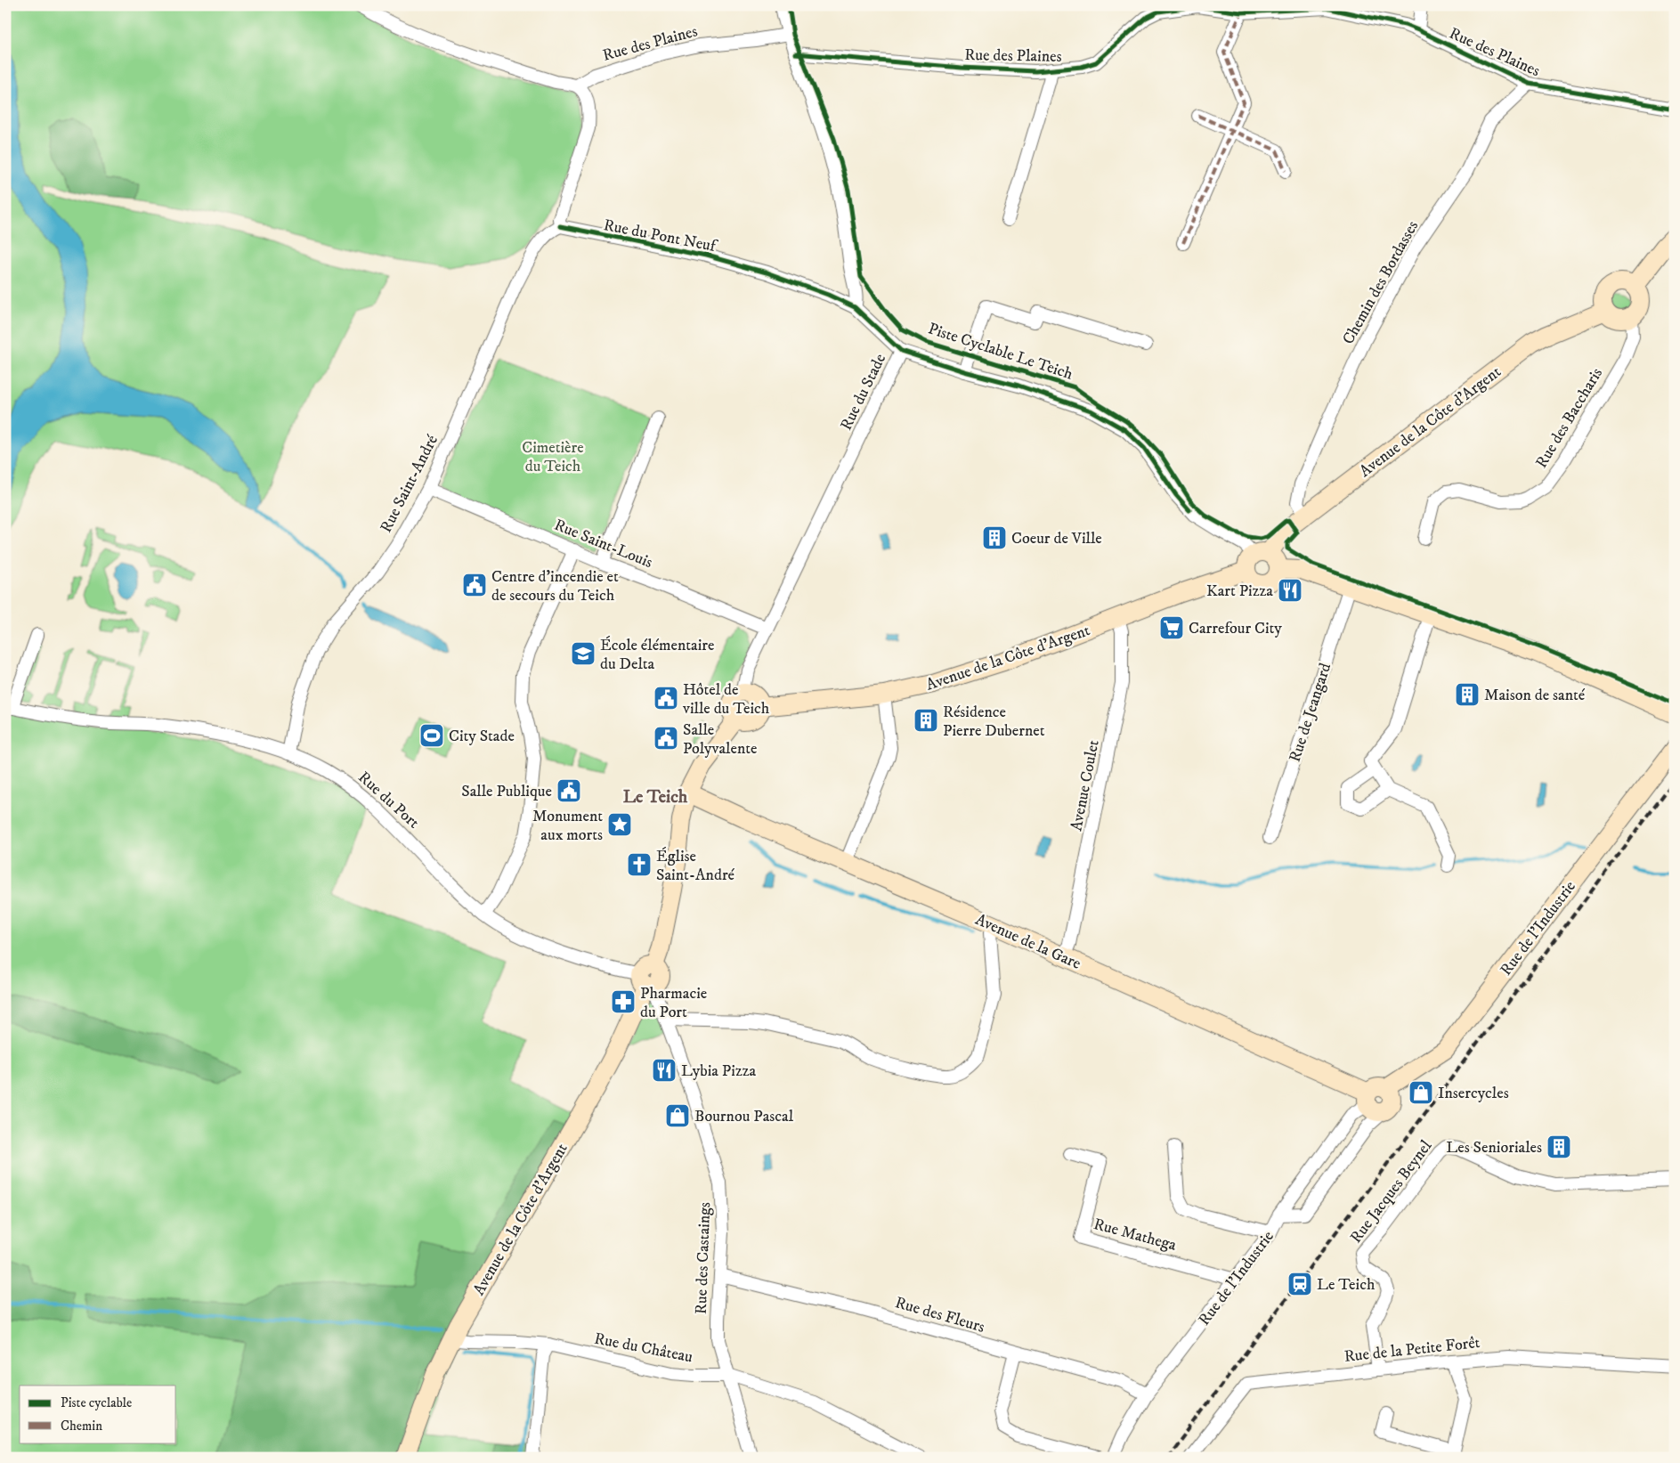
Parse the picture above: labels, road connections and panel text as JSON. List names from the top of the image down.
{
  "streets": {
    "main road": ["Avenue de la Côte d'Argent", "Rue de l'Industrie", "Avenue de la Gare"],
    "street": [
      "Rue des Plaines",
      "Rue du Pont Neuf",
      "Chemin des Bordasses",
      "Rue du Stade",
      "Rue des Baccharis",
      "Rue Saint-André",
      "Rue Saint-Louis",
      "Rue de Jeangard",
      "Avenue Coulet",
      "Rue du Port",
      "Rue Jacques Beynel",
      "Rue Mathega",
      "Rue des Castaings",
      "Rue des Fleurs",
      "Rue du Château",
      "Rue de la Petite Forêt"
    ],
    "cycle path": ["Piste Cyclable Le Teich"]
  },
  "crossings": [
    ["Rue des Plaines", "Chemin des Bordasses"],
    ["Rue du Pont Neuf", "Rue du Stade"],
    ["Rue du Pont Neuf", "Rue Saint-André"],
    ["Chemin des Bordasses", "Avenue de la Côte d'Argent"],
    ["Rue du Stade", "Avenue de la Côte d'Argent"],
    ["Rue du Stade", "Rue Saint-Louis"],
    ["Rue des Baccharis", "Avenue de la Côte d'Argent"],
    ["Avenue de la Côte d'Argent", "Avenue Coulet"],
    ["Avenue de la Côte d'Argent", "Rue du Port"],
    ["Avenue de la Côte d'Argent", "Avenue de la Gare"],
    ["Avenue de la Côte d'Argent", "Rue des Castaings"],
    ["Avenue de la Côte d'Argent", "Rue du Château"],
    ["Rue Saint-André", "Rue Saint-Louis"],
    ["Rue Saint-André", "Rue du Port"],
    ["Avenue Coulet", "Avenue de la Gare"],
    ["Rue du Port", "Rue des Castaings"],
    ["Rue de l'Industrie", "Avenue de la Gare"],
    ["Rue de l'Industrie", "Rue Mathega"],
    ["Rue de l'Industrie", "Rue des Fleurs"],
    ["Rue Jacques Beynel", "Rue de la Petite Forêt"],
    ["Rue des Castaings", "Rue des Fleurs"],
    ["Rue des Castaings", "Rue du Château"]
  ],
  "districts": ["Le Teich"],
  "parks": ["Cimetière du Teich"],
  "places": {
    "building": [
      "Coeur de Ville",
      "Maison de santé",
      "Résidence Pierre Dubernet",
      "Les Senioriales"
    ],
    "public building": [
      "Centre d'incendie et de secours du Teich",
      "Hôtel de ville du Teich",
      "Salle Polyvalente",
      "Salle Publique"
    ],
    "restaurant": ["Kart Pizza", "Lybia Pizza"],
    "supermarket": ["Carrefour City"],
    "school or university": ["École élémentaire du Delta"],
    "sports": ["City Stade"],
    "place": ["Monument aux morts"],
    "church": ["Église Saint-André"],
    "pharmacy": ["Pharmacie du Port"],
    "shop": ["Insercycles", "Bournou Pascal"],
    "station": ["Le Teich"]
  },
  "legend": ["Piste cyclable", "Chemin"]
}
